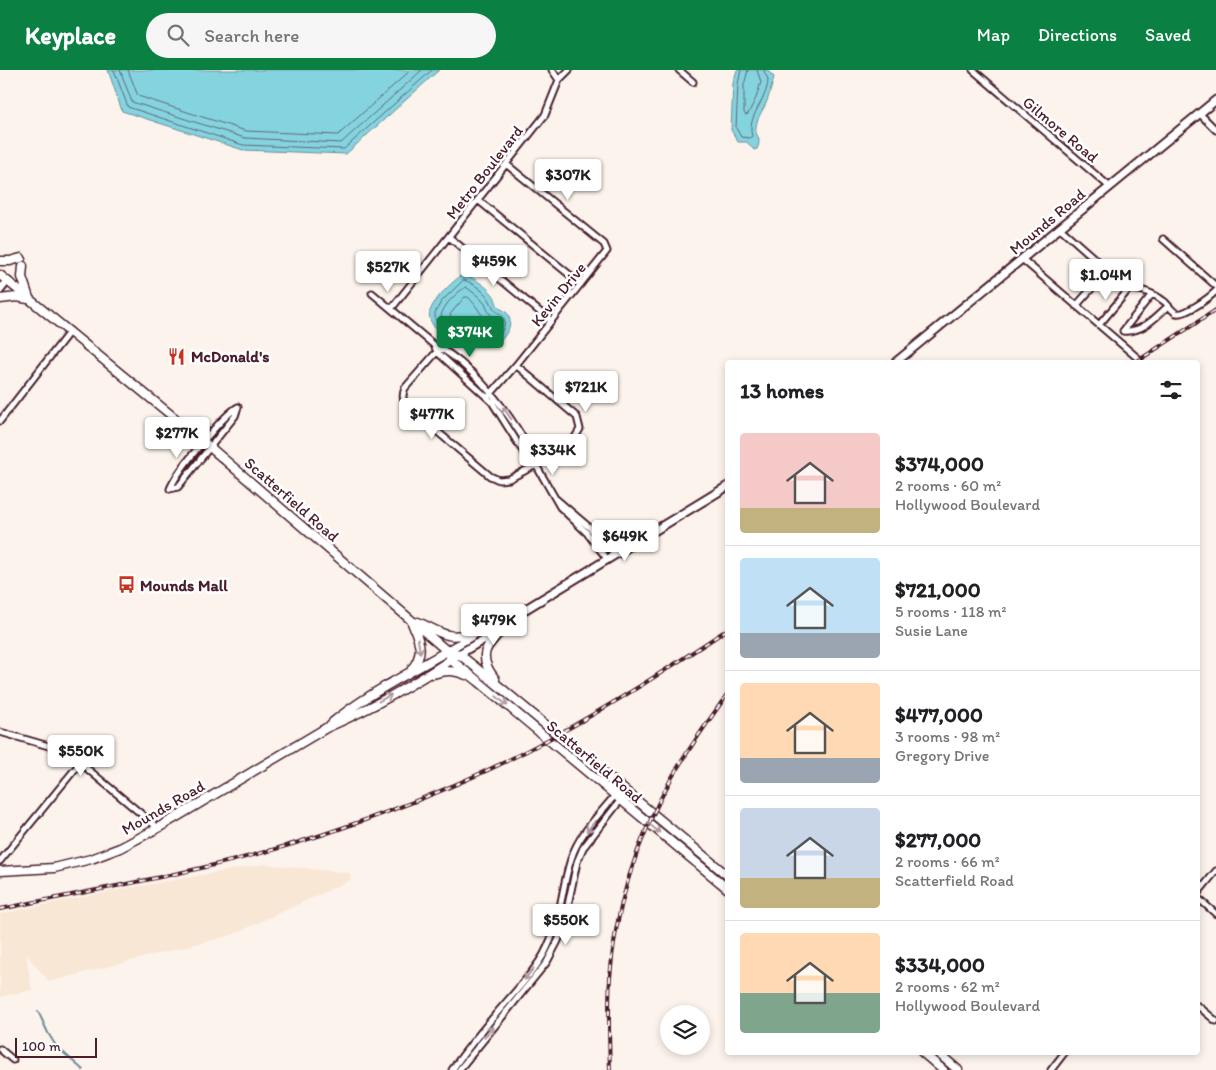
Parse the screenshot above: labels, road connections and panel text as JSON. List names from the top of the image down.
{
  "streets": {
    "main road": ["Mounds Road", "Scatterfield Road"],
    "street": ["Gilmore Road", "Metro Boulevard", "Kevin Drive"]
  },
  "crossings": [
    ["Gilmore Road", "Mounds Road"],
    ["Metro Boulevard", "Kevin Drive"],
    ["Mounds Road", "Scatterfield Road"]
  ],
  "places": {
    "restaurant": ["McDonald's"],
    "bus stop": ["Mounds Mall"]
  },
  "scale_bar": "100 m",
  "page": {
    "header": "Keyplace",
    "search": "Search here",
    "nav": ["Map", "Directions", "Saved"],
    "price": [
      "$307K",
      "$459K",
      "$527K",
      "$1.04M",
      "$374K",
      "$721K",
      "$477K",
      "$277K",
      "$334K",
      "$649K",
      "$479K",
      "$550K",
      "$550K"
    ],
    "heading": "13 homes",
    "list": [
      {
        "name": "$374,000",
        "note": "2 rooms · 60 m² · Hollywood Boulevard"
      },
      {
        "name": "$721,000",
        "note": "5 rooms · 118 m² · Susie Lane"
      },
      {
        "name": "$477,000",
        "note": "3 rooms · 98 m² · Gregory Drive"
      },
      {
        "name": "$277,000",
        "note": "2 rooms · 66 m² · Scatterfield Road"
      },
      {
        "name": "$334,000",
        "note": "2 rooms · 62 m² · Hollywood Boulevard"
      }
    ],
    "scale": "100 m"
  }
}
